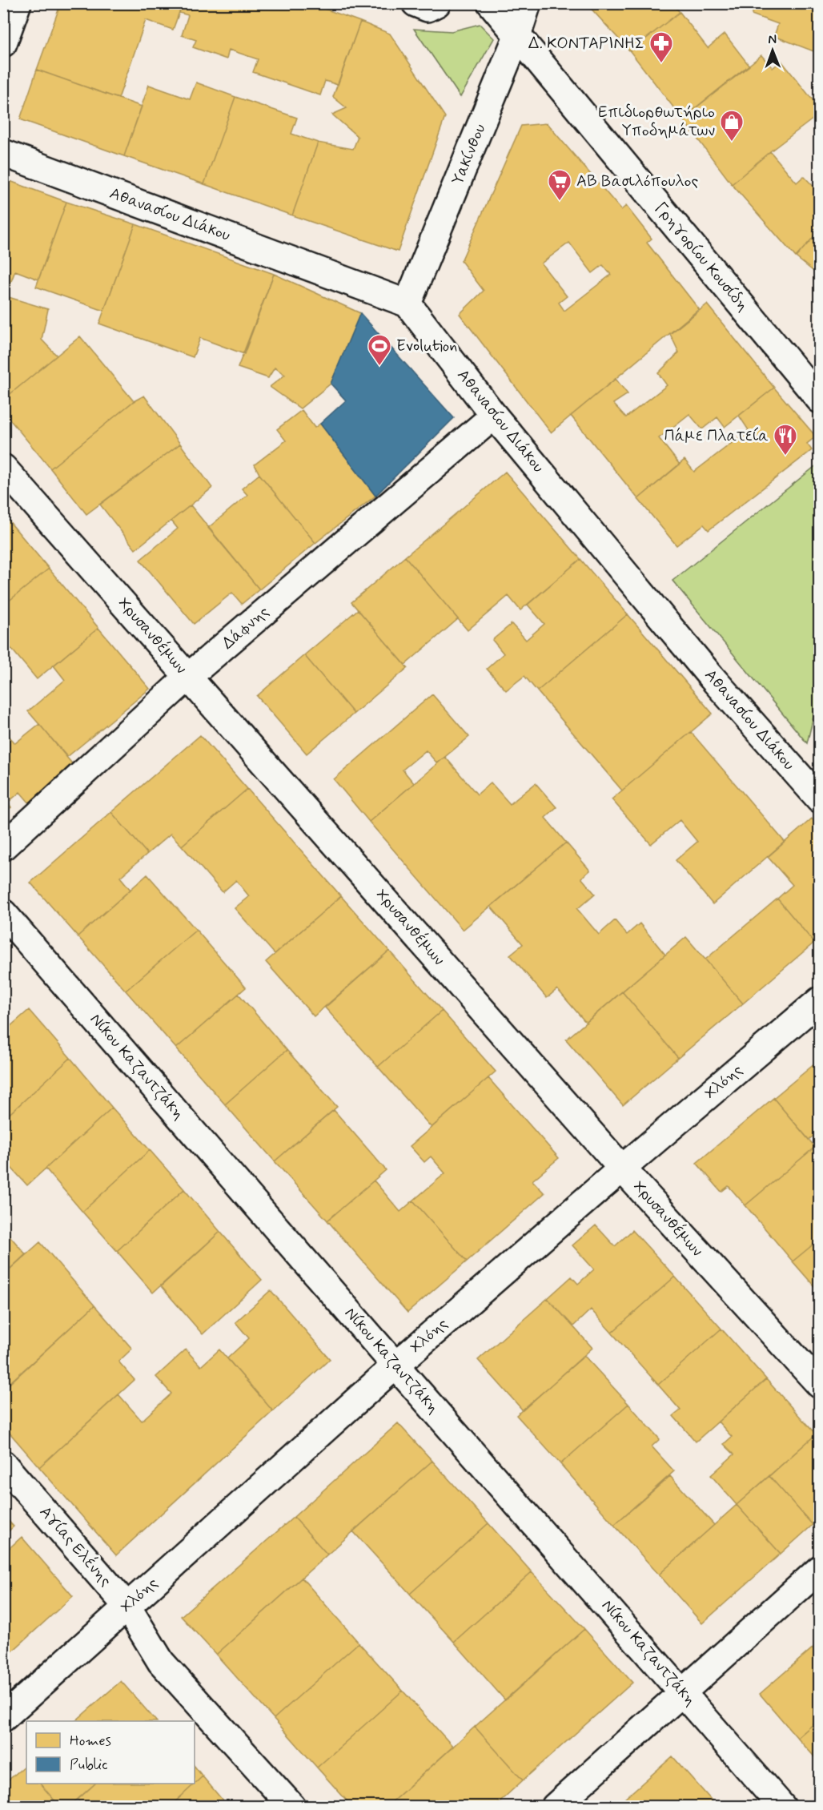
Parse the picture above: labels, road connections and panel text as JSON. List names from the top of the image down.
{
  "streets": {
    "street": [
      "Υακίνθου",
      "Αθανασίου Διάκου",
      "Γρηγορίου Κουσίδη",
      "Δάφνης",
      "Χρυσανθέμων",
      "Νίκου Καζαντζάκη",
      "Χλόης",
      "Αγίας Ελένης"
    ]
  },
  "crossings": [
    ["Υακίνθου", "Αθανασίου Διάκου"],
    ["Υακίνθου", "Γρηγορίου Κουσίδη"],
    ["Αθανασίου Διάκου", "Δάφνης"],
    ["Δάφνης", "Χρυσανθέμων"],
    ["Χρυσανθέμων", "Χλόης"],
    ["Νίκου Καζαντζάκη", "Χλόης"],
    ["Χλόης", "Αγίας Ελένης"]
  ],
  "places": {
    "pharmacy": ["Δ. ΚΟΝΤΑΡΙΝΗΣ"],
    "shop": ["Επιδιορθωτήριο Υποδημάτων"],
    "supermarket": ["AB Βασιλόπουλος"],
    "sports": ["Evolution"],
    "restaurant": ["Πάμε Πλατεία"]
  },
  "legend": ["Homes", "Public"],
  "north": "top"
}
